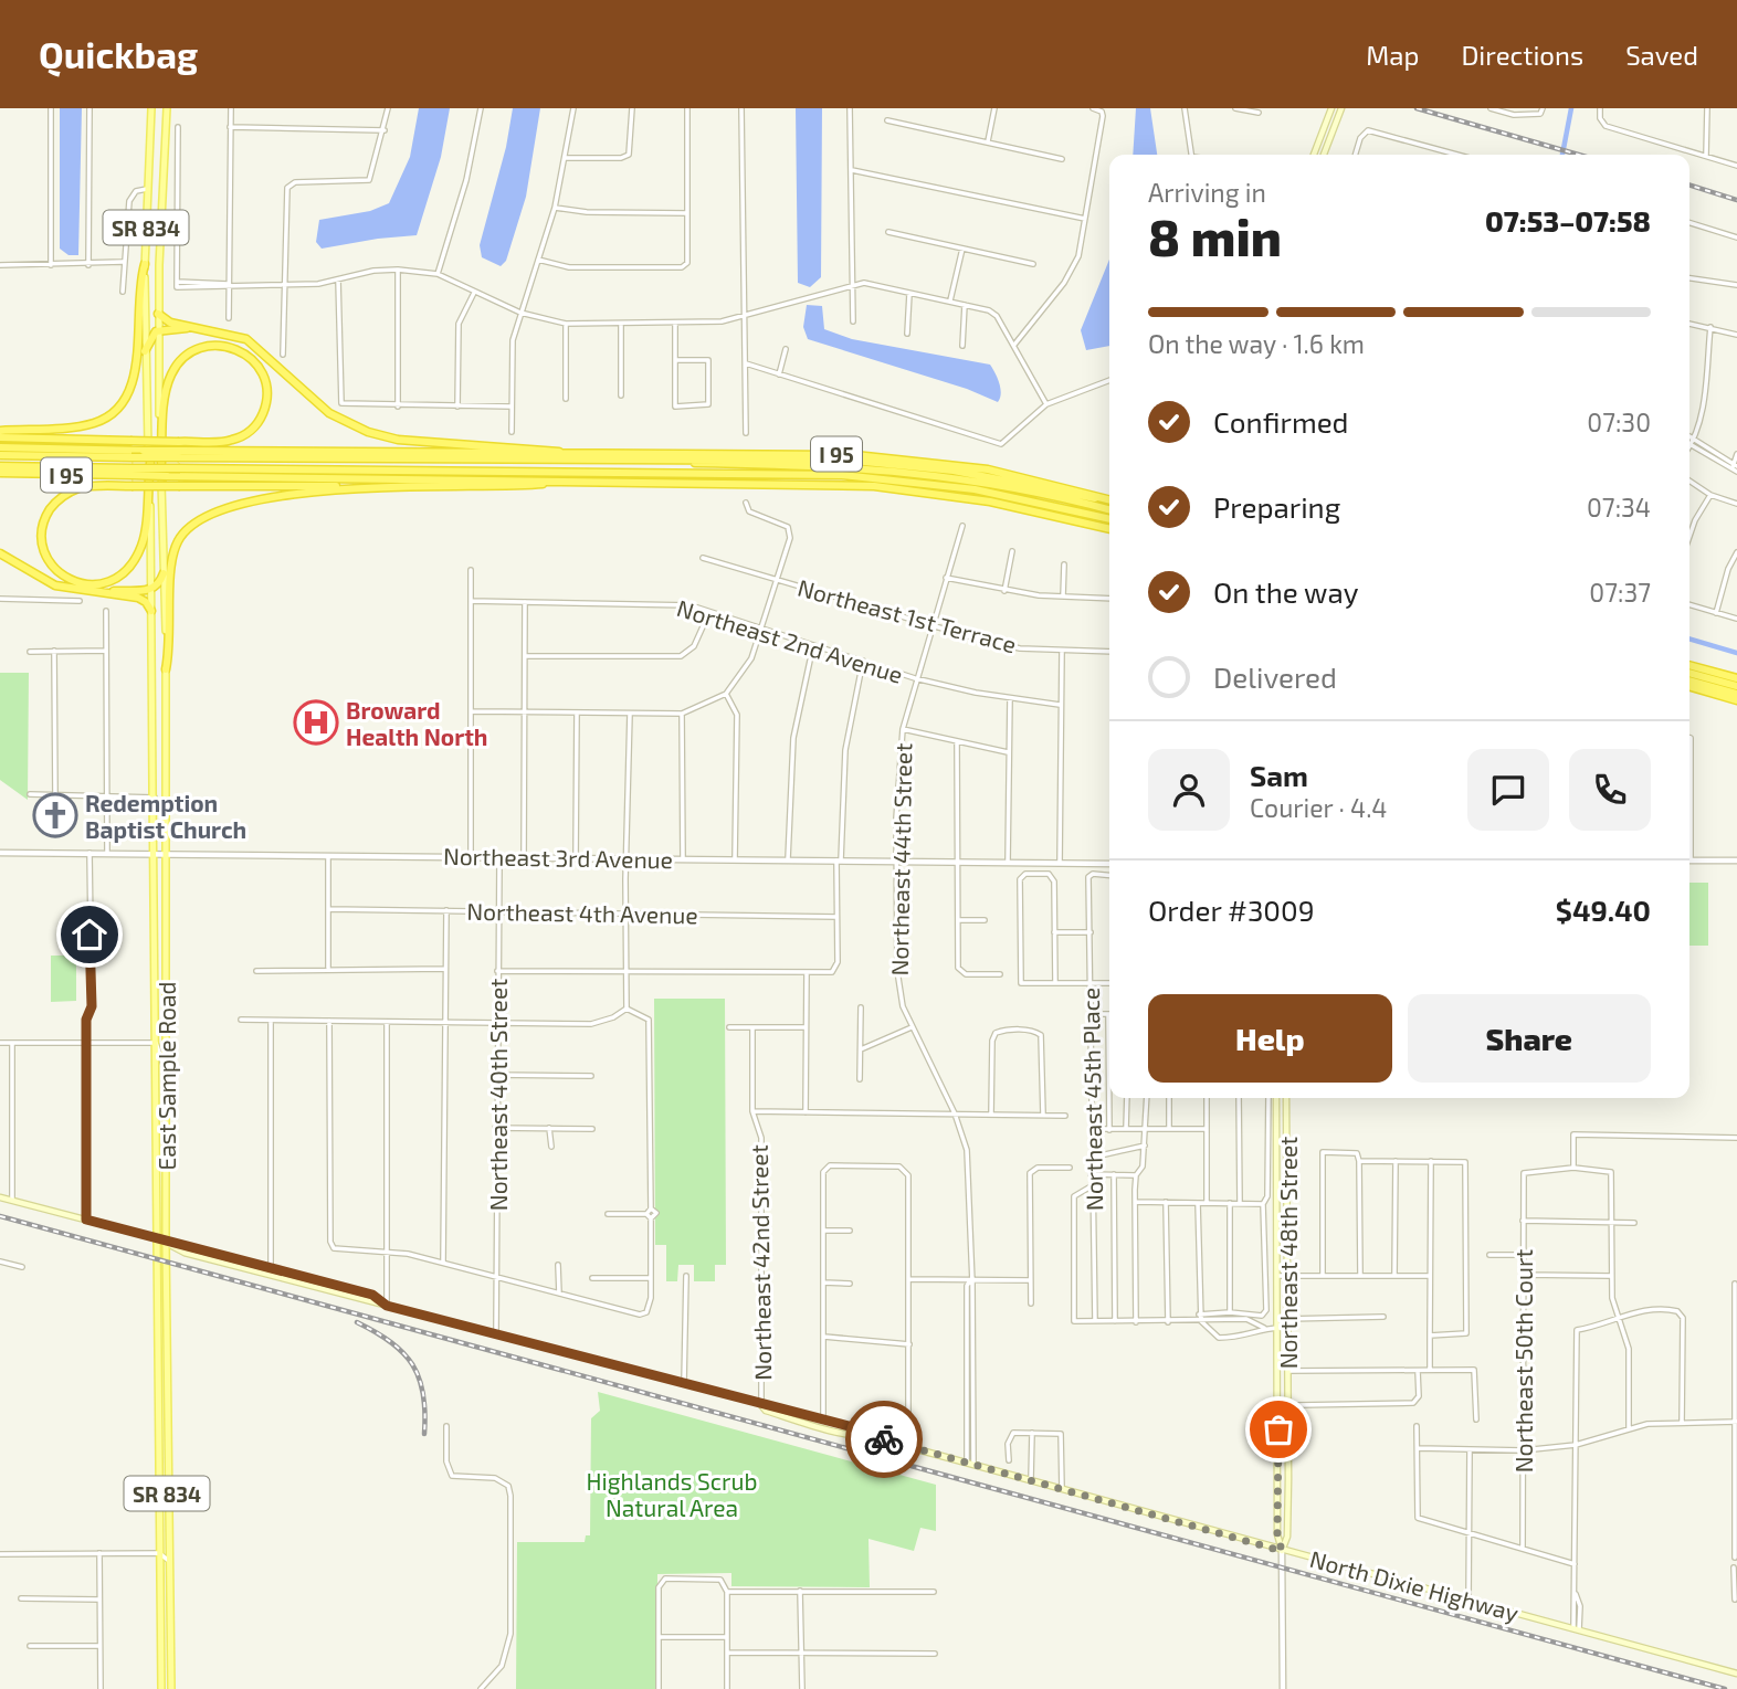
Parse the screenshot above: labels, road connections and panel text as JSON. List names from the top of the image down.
{
  "streets": {
    "highway": ["I 95"],
    "main road": [
      "SR 834",
      "East Sample Road",
      "Northeast 48th Street",
      "North Dixie Highway"
    ],
    "street": [
      "Northeast 1st Terrace",
      "Northeast 2nd Avenue",
      "Northeast 3rd Avenue",
      "Northeast 44th Street",
      "Northeast 4th Avenue",
      "Northeast 40th Street",
      "Northeast 45th Place",
      "Northeast 42nd Street",
      "Northeast 50th Court"
    ]
  },
  "crossings": [
    ["SR 834", "East Sample Road"],
    ["Northeast 1st Terrace", "Northeast 44th Street"],
    ["Northeast 2nd Avenue", "Northeast 44th Street"],
    ["Northeast 3rd Avenue", "Northeast 44th Street"],
    ["Northeast 3rd Avenue", "East Sample Road"],
    ["Northeast 3rd Avenue", "Northeast 40th Street"],
    ["Northeast 44th Street", "North Dixie Highway"],
    ["Northeast 4th Avenue", "Northeast 40th Street"],
    ["East Sample Road", "North Dixie Highway"],
    ["Northeast 40th Street", "North Dixie Highway"],
    ["Northeast 48th Street", "North Dixie Highway"],
    ["Northeast 42nd Street", "North Dixie Highway"]
  ],
  "parks": ["Highlands Scrub Natural Area"],
  "places": {
    "hospital": ["Broward Health North"],
    "church": ["Redemption Baptist Church"]
  },
  "page": {
    "header": "Quickbag",
    "nav": ["Map", "Directions", "Saved"],
    "heading": ["8 min", "Arriving in", "07:53–07:58"],
    "panel": [
      "Sam",
      "Courier · 4.4",
      "Order #3009",
      "$49.40"
    ],
    "bar": "On the way · 1.6 km",
    "list": [
      ["Confirmed", "07:30"],
      ["Preparing", "07:34"],
      ["On the way", "07:37"],
      "Delivered"
    ],
    "buttons": ["Help", "Share"]
  }
}
